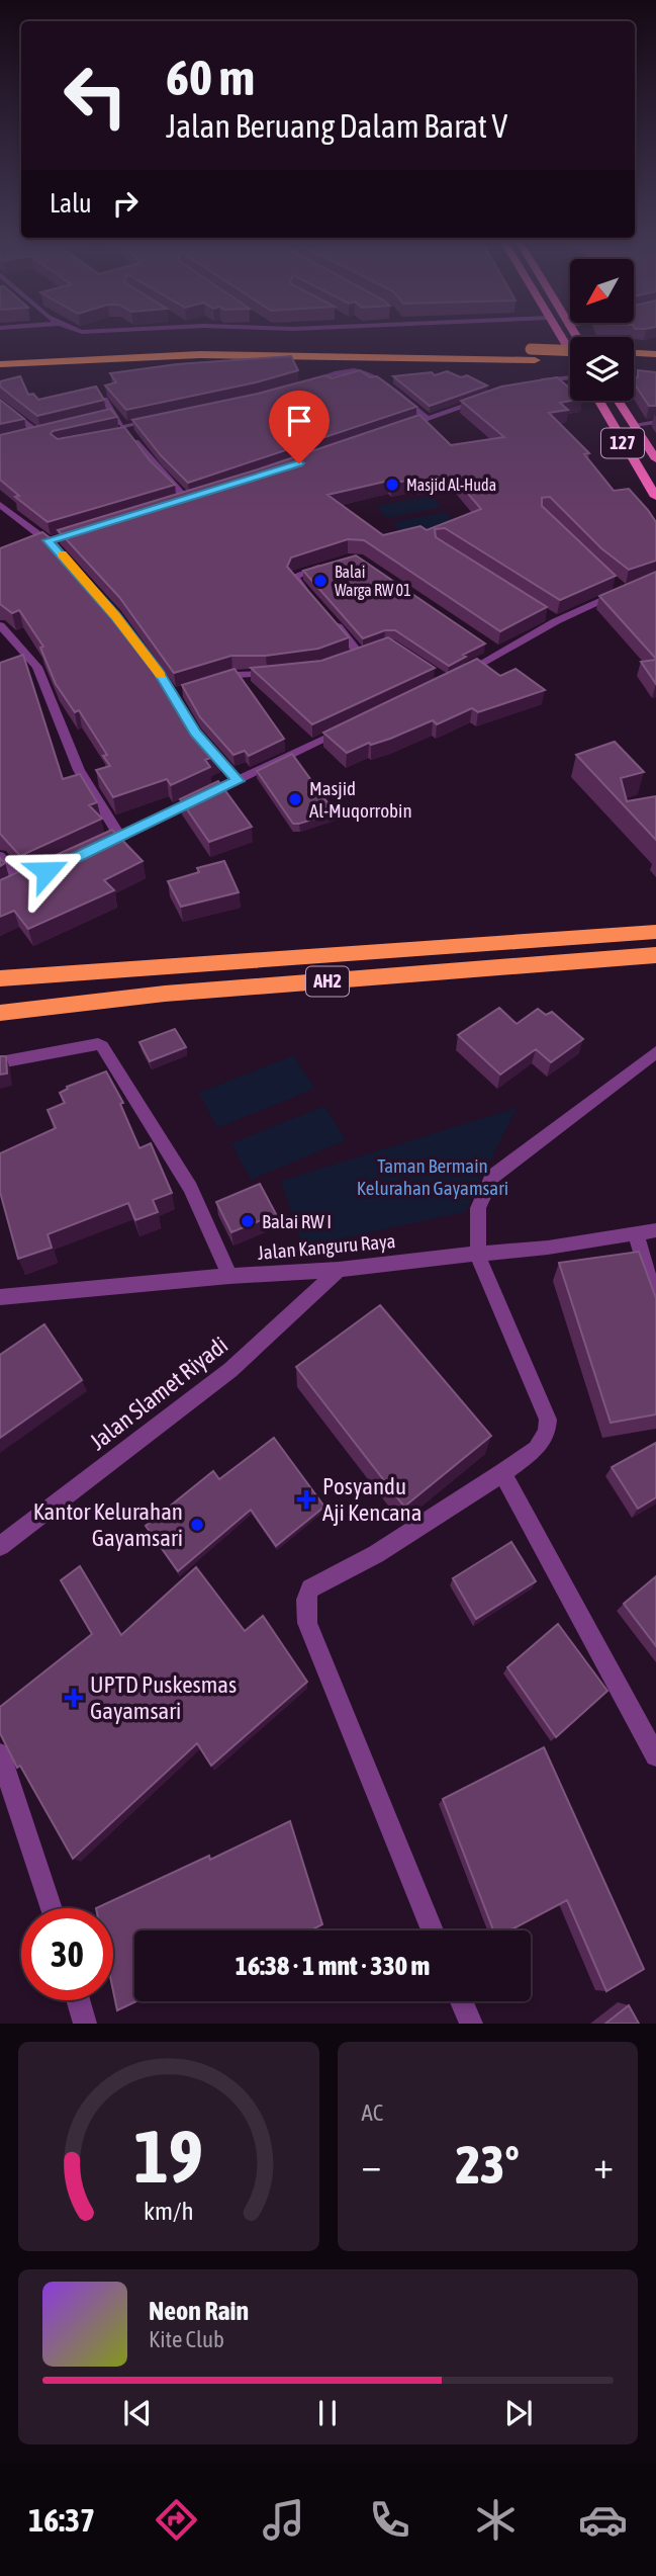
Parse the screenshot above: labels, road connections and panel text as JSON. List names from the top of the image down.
{
  "streets": {
    "highway": ["AH2"],
    "main road": ["127"],
    "street": ["Jalan Kanguru Raya", "Jalan Slamet Riyadi"]
  },
  "crossings": [
    ["Jalan Kanguru Raya", "Jalan Slamet Riyadi"]
  ],
  "parks": ["Taman Bermain Kelurahan Gayamsari"],
  "places": {
    "other": [
      "Masjid Al-Huda",
      "Balai Warga RW 01",
      "Masjid Al-Muqorrobin",
      "Balai RW I",
      "Kantor Kelurahan Gayamsari"
    ],
    "health": ["Posyandu Aji Kencana", "UPTD Puskesmas Gayamsari"]
  },
  "north": "bottom left",
  "page": {
    "turn": ["60 m", "Jalan Beruang Dalam Barat V"],
    "then": "Lalu",
    "limit": "30",
    "trip": "16:38 · 1 mnt · 330 m",
    "tile": "AC",
    "heat": ["−", "23°", "+"],
    "song": ["Neon Rain", "Kite Club"],
    "tabs": "16:37",
    "gauge": ["19", "km/h"]
  }
}
